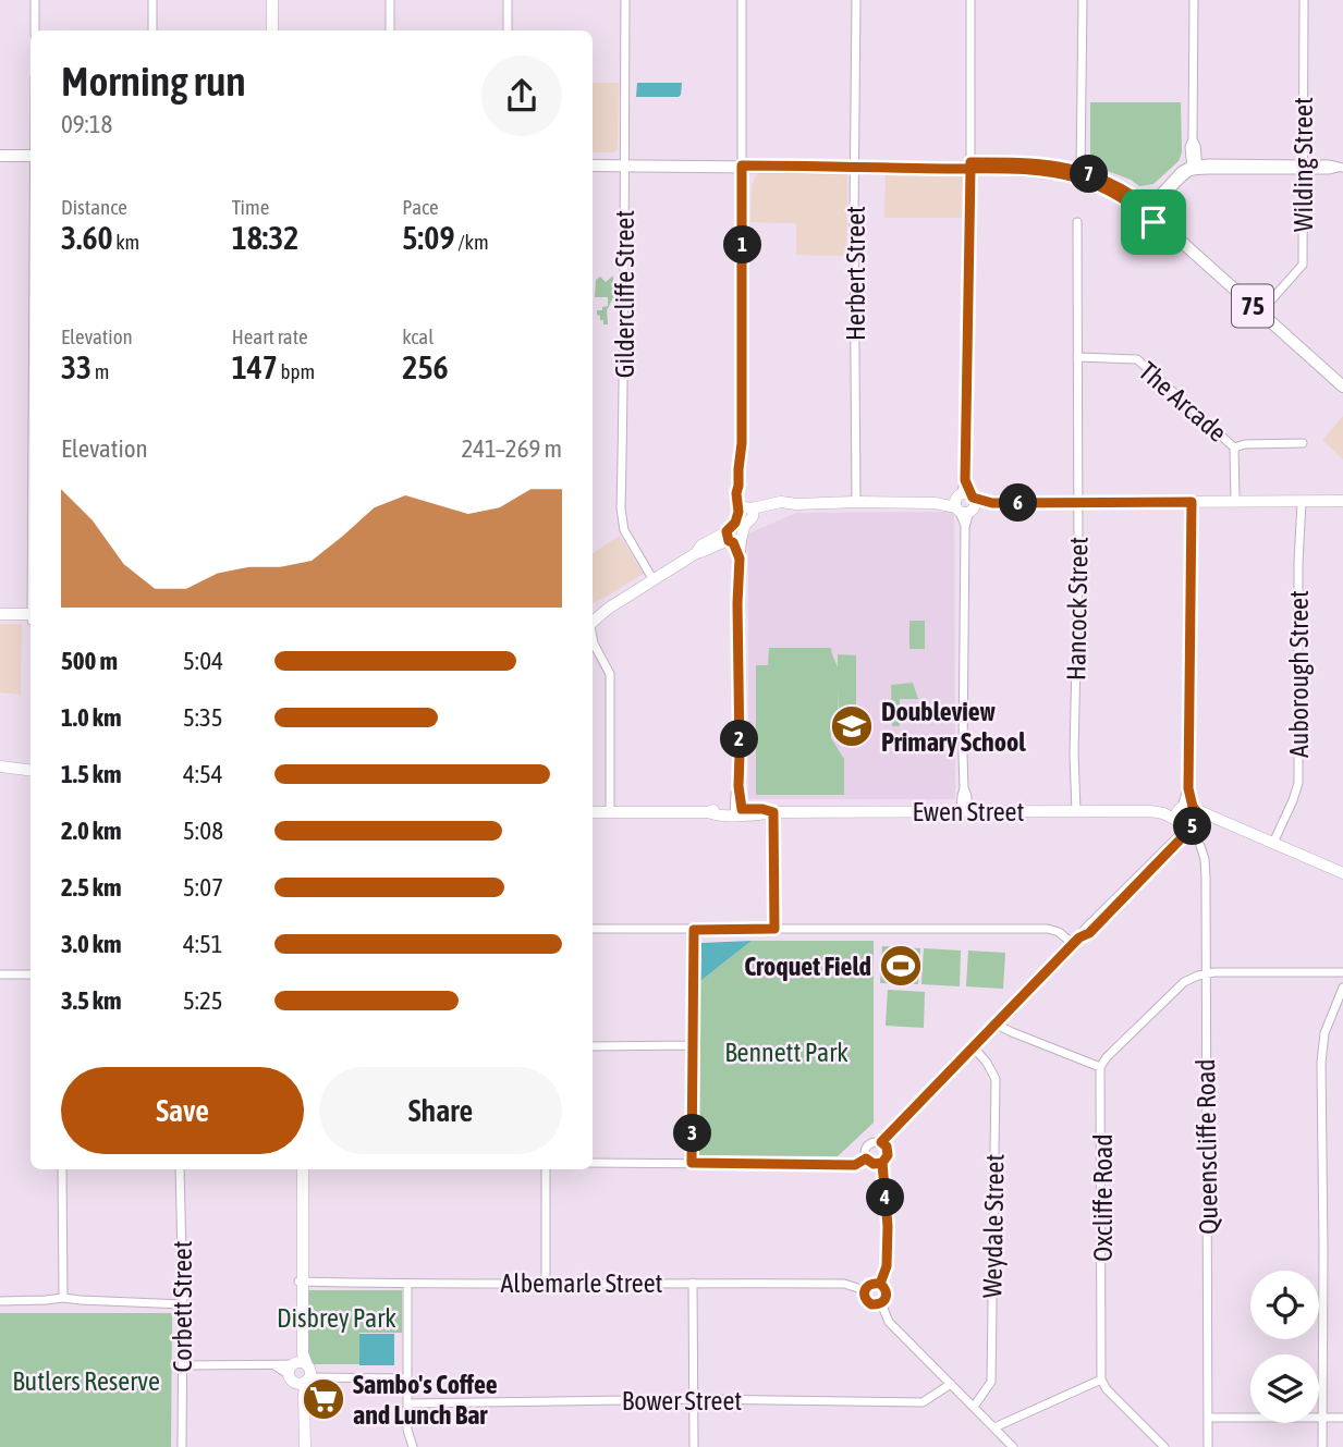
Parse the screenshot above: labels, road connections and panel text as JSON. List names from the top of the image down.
{
  "streets": {
    "main road": ["75", "Ewen Street"],
    "street": [
      "Wilding Street",
      "Herbert Street",
      "Gildercliffe Street",
      "The Arcade",
      "Hancock Street",
      "Auborough Street",
      "Queenscliffe Road",
      "Oxcliffe Road",
      "Weydale Street",
      "Albemarle Street",
      "Corbett Street",
      "Bower Street"
    ]
  },
  "crossings": [
    ["Wilding Street", "75"],
    ["Herbert Street", "75"],
    ["Gildercliffe Street", "75"],
    ["The Arcade", "Hancock Street"],
    ["Hancock Street", "Ewen Street"]
  ],
  "parks": ["Bennett Park", "Disbrey Park", "Butlers Reserve"],
  "places": {
    "school or university": ["Doubleview Primary School"],
    "sports": ["Croquet Field"],
    "supermarket": ["Sambo's Coffee and Lunch Bar"]
  },
  "page": {
    "heading": ["Morning run", "09:18"],
    "pins": [
      "7",
      "1",
      "6",
      "2",
      "5",
      "3",
      "4"
    ],
    "stats": [
      ["Distance", "3.60 km"],
      ["Time", "18:32"],
      ["Pace", "5:09 /km"],
      ["Elevation", "33 m"],
      ["Heart rate", "147 bpm"],
      ["kcal", "256"]
    ],
    "chart": ["Elevation", "241–269 m"],
    "list": [
      {
        "name": "500 m",
        "note": "5:04"
      },
      {
        "name": "1.0 km",
        "note": "5:35"
      },
      {
        "name": "1.5 km",
        "note": "4:54"
      },
      {
        "name": "2.0 km",
        "note": "5:08"
      },
      {
        "name": "2.5 km",
        "note": "5:07"
      },
      {
        "name": "3.0 km",
        "note": "4:51"
      },
      {
        "name": "3.5 km",
        "note": "5:25"
      }
    ],
    "buttons": ["Save", "Share"]
  }
}
